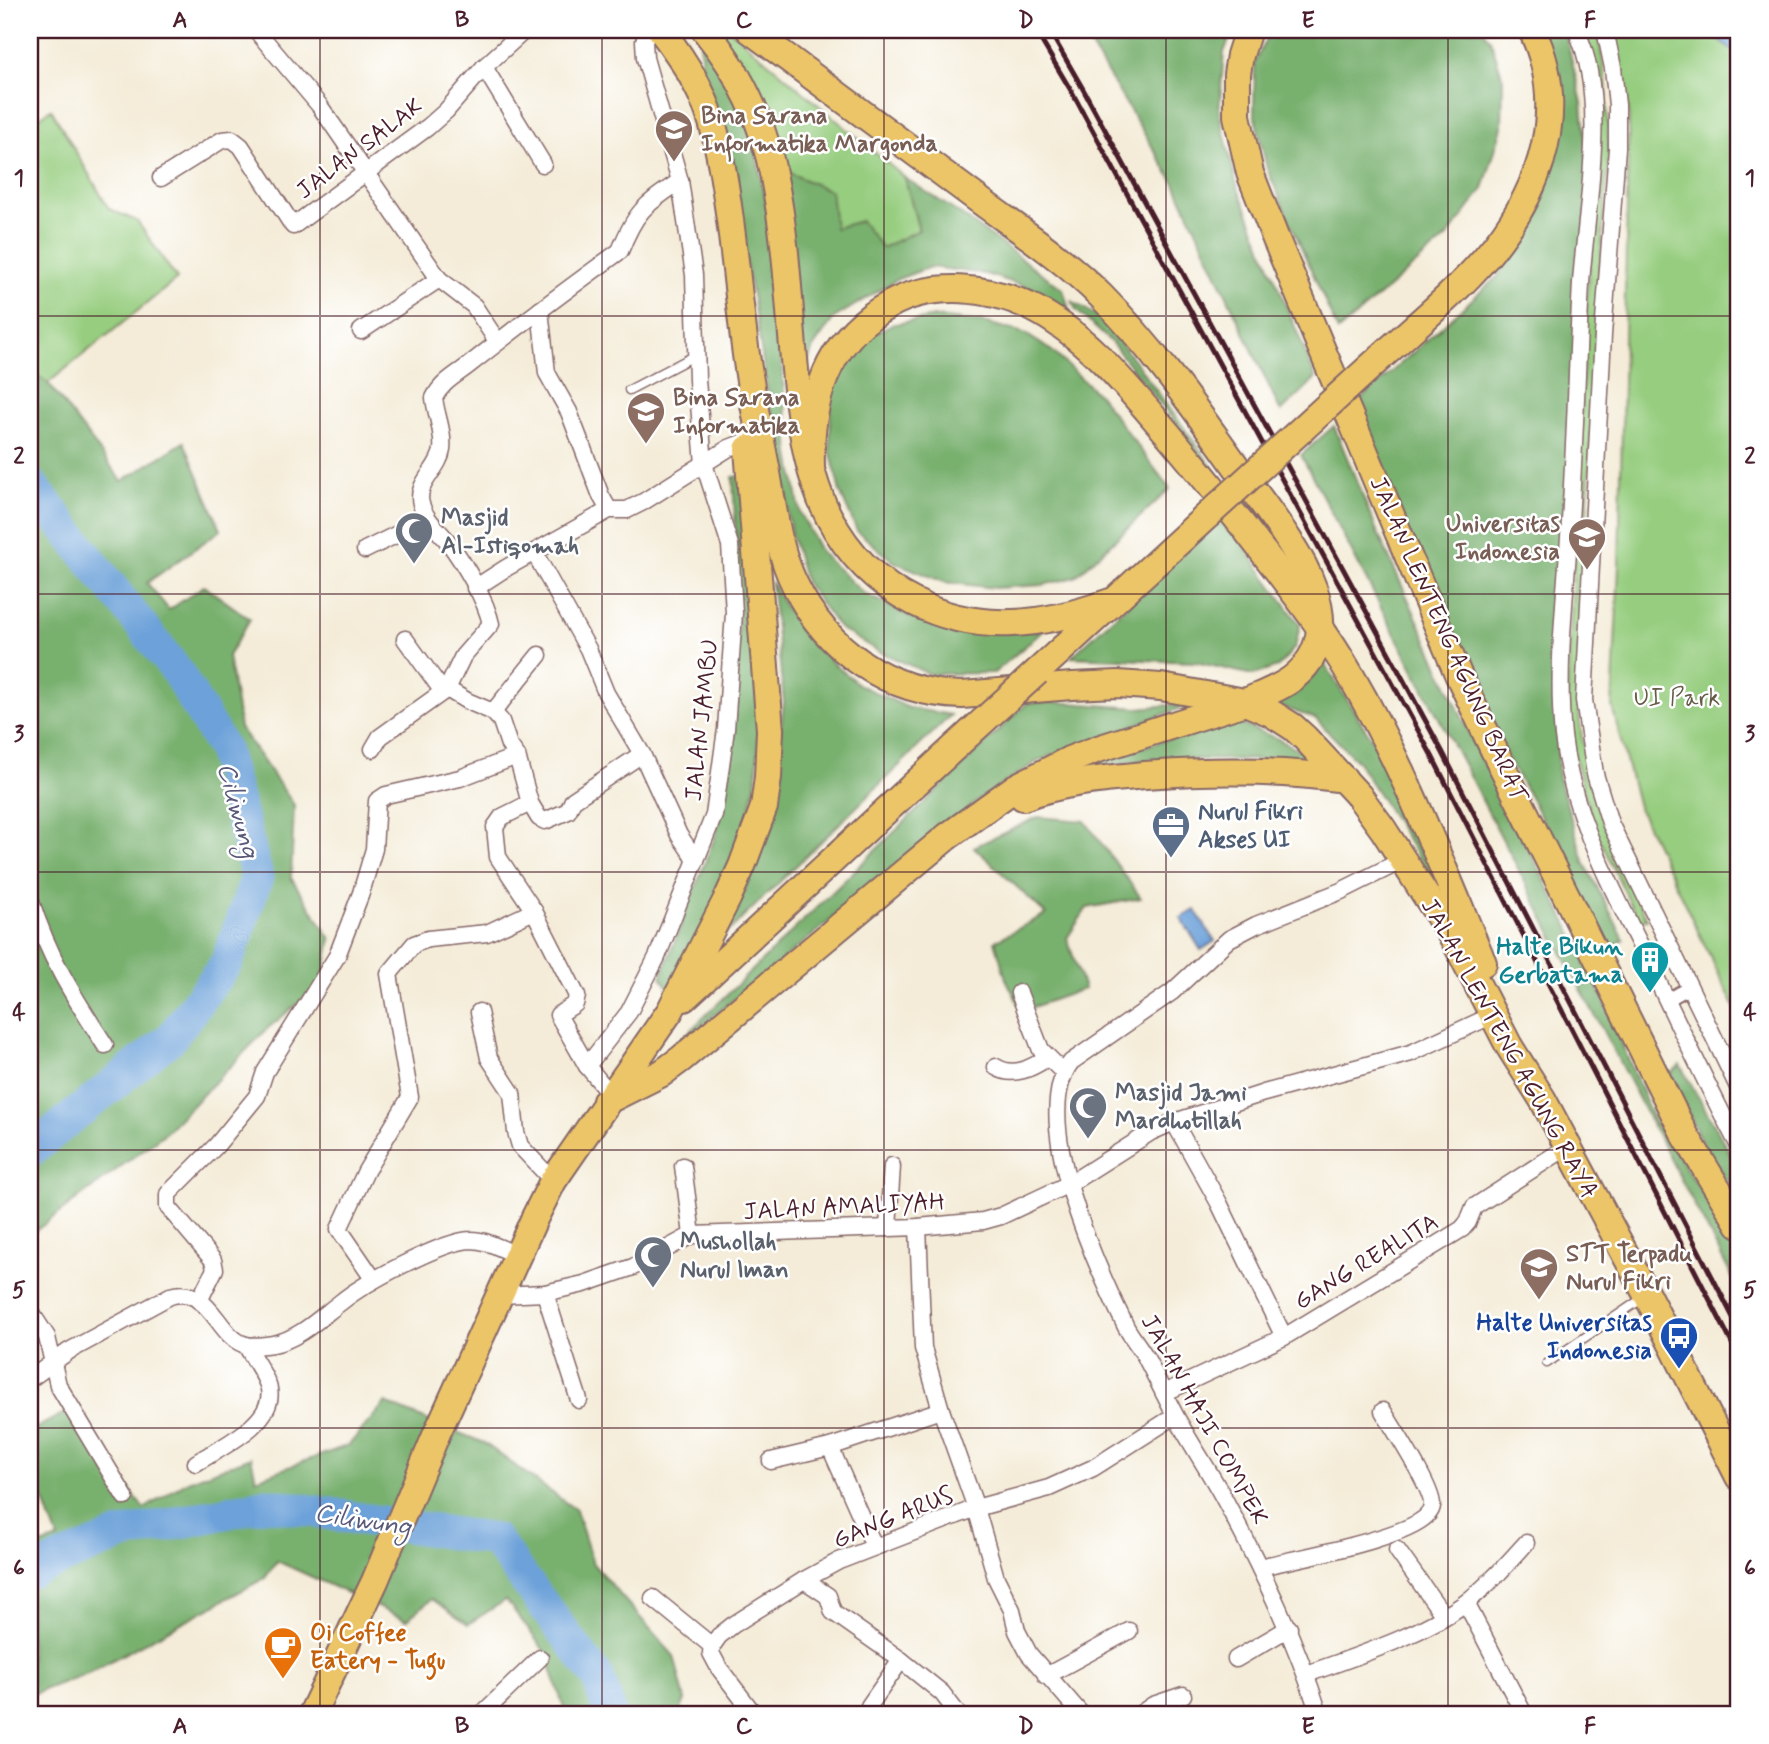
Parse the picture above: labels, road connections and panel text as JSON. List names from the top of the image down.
{
  "streets": {
    "main road": ["JALAN LENTENG AGUNG BARAT", "JALAN LENTENG AGUNG RAYA"],
    "street": [
      "JALAN SALAK",
      "JALAN JAMBU",
      "JALAN AMALIYAH",
      "GANG REALITA",
      "JALAN HAJI COMPEK",
      "GANG ARUS"
    ]
  },
  "crossings": [
    ["JALAN LENTENG AGUNG RAYA", "JALAN AMALIYAH"],
    ["JALAN LENTENG AGUNG RAYA", "GANG REALITA"],
    ["JALAN AMALIYAH", "GANG REALITA"],
    ["JALAN AMALIYAH", "JALAN HAJI COMPEK"],
    ["GANG REALITA", "JALAN HAJI COMPEK"],
    ["JALAN HAJI COMPEK", "GANG ARUS"]
  ],
  "water": ["Ciliwung"],
  "parks": ["UI Park"],
  "places": {
    "school or university": [
      "Bina Sarana Informatika Margonda",
      "Bina Sarana Informatika",
      "Universitas Indonesia",
      "STT Terpadu Nurul Fikri"
    ],
    "mosque": ["Masjid Al-Istiqomah", "Masjid Jami Mardhotillah", "Mushollah Nurul Iman"],
    "office": ["Nurul Fikri Akses UI"],
    "building": ["Halte Bikun Gerbatama"],
    "bus stop": ["Halte Universitas Indonesia"],
    "cafe": ["Oi Coffee Eatery - Tugu"]
  },
  "grid": {
    "columns": [
      "A",
      "B",
      "C",
      "D",
      "E",
      "F"
    ],
    "rows": [
      "1",
      "2",
      "3",
      "4",
      "5",
      "6"
    ]
  }
}
